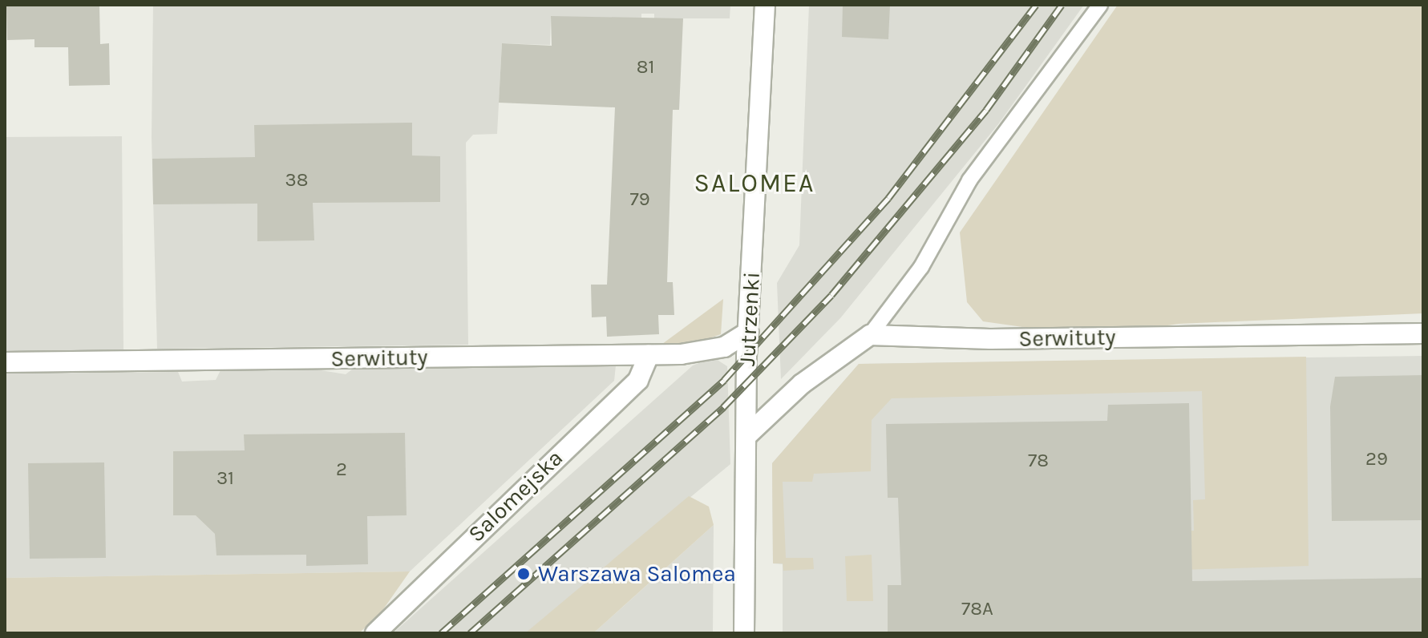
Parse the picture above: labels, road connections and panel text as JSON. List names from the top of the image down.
{
  "streets": {
    "street": ["Jutrzenki", "Serwituty", "Salomejska"]
  },
  "crossings": [
    ["Jutrzenki", "Serwituty"],
    ["Serwituty", "Salomejska"]
  ],
  "districts": ["SALOMEA"],
  "places": ["Warszawa Salomea"],
  "house_numbers": [
    "81",
    "38",
    "79",
    "29",
    "78",
    "2",
    "31",
    "78A"
  ]
}
